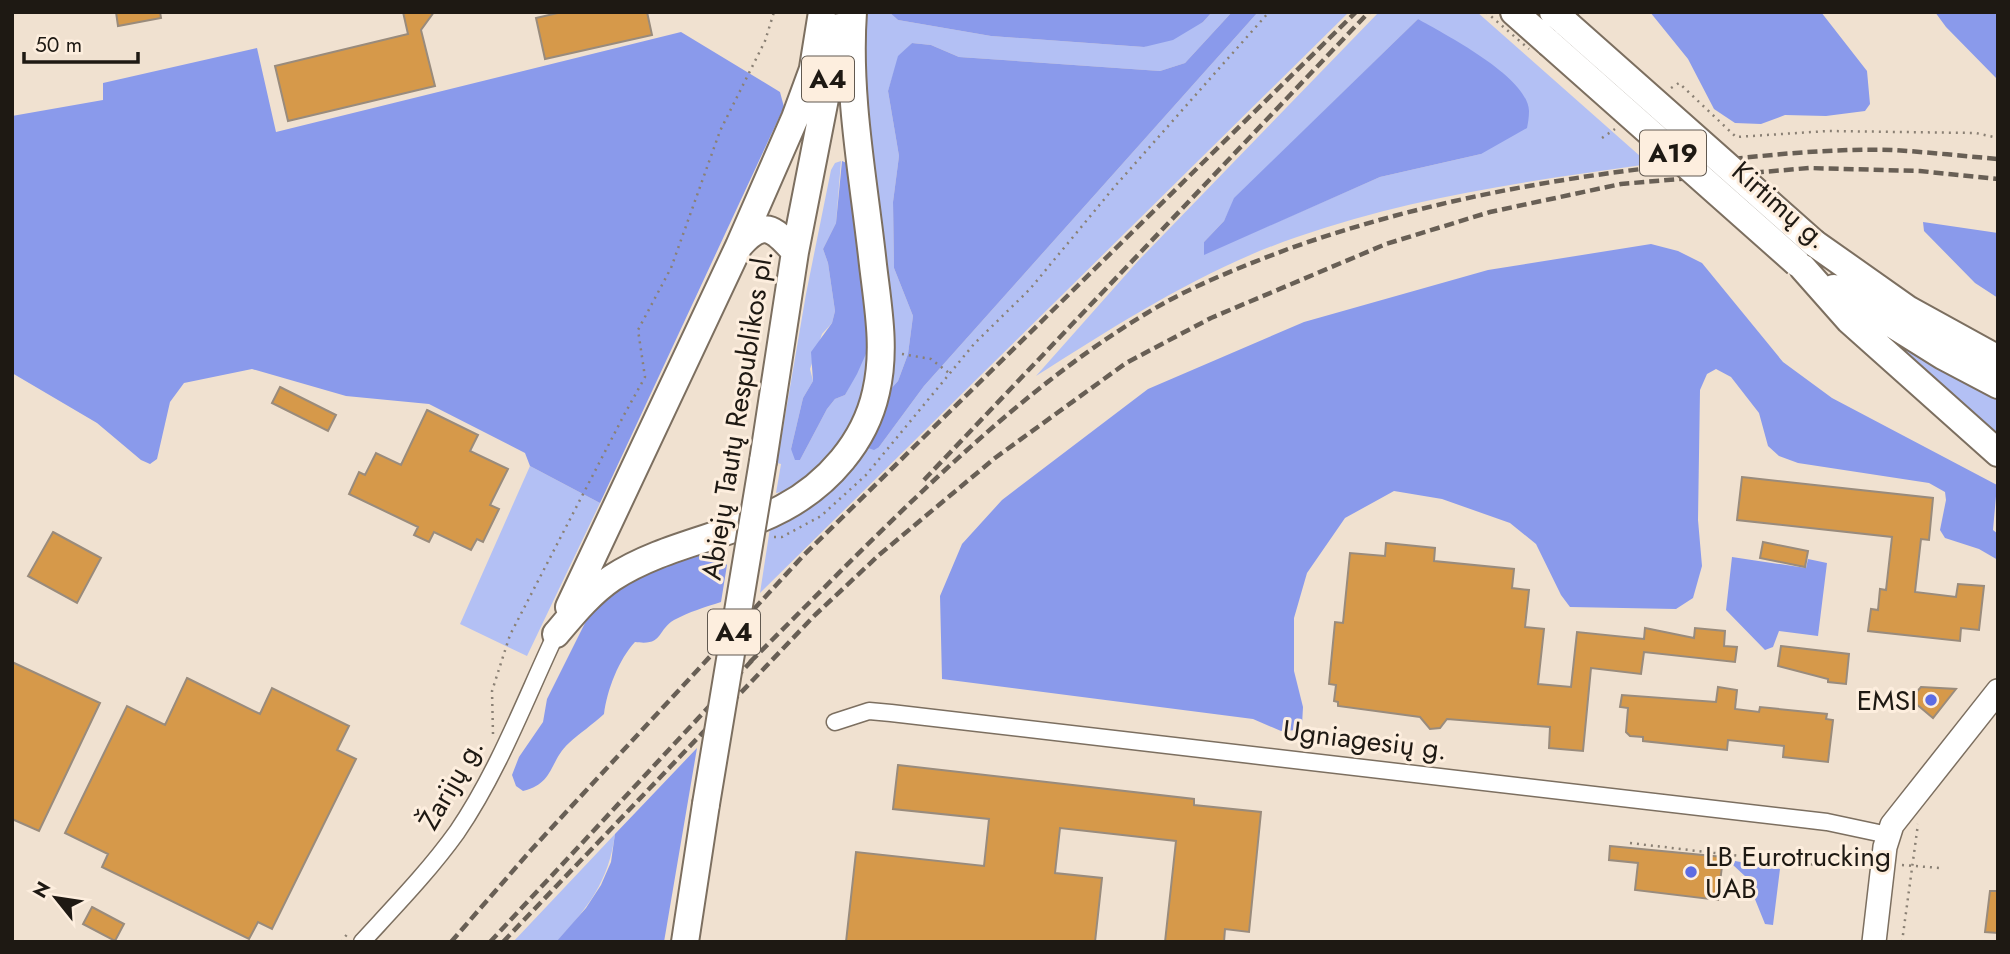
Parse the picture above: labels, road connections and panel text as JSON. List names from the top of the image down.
{
  "streets": {
    "highway": [
      "A4",
      "A19",
      "Kirtimų g.",
      "Abiejų Tautų Respublikos pl."
    ],
    "street": ["Ugniagesių g.", "Žarijų g."]
  },
  "places": ["EMSI", "LB Eurotrucking UAB"],
  "scale_bar": "50 m",
  "north": "top left"
}
